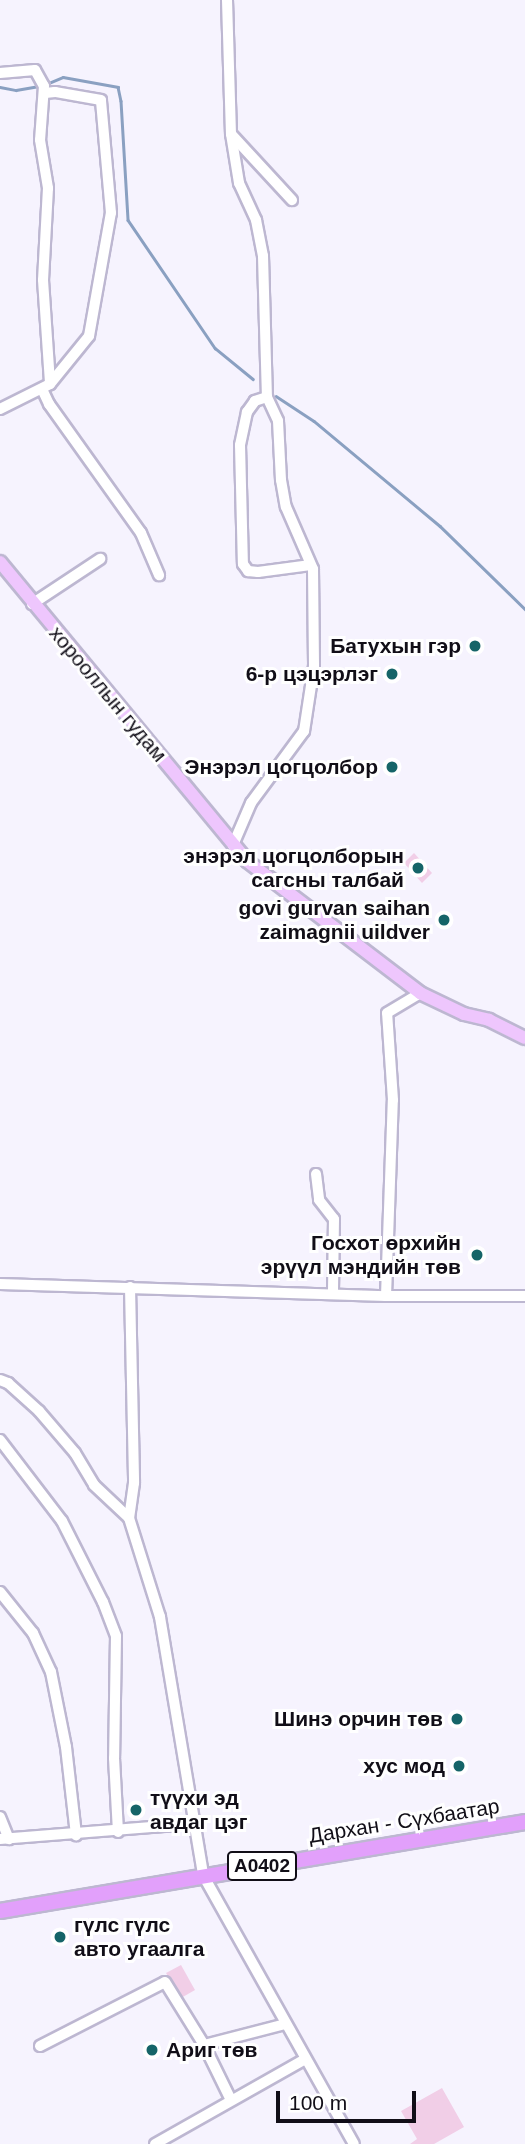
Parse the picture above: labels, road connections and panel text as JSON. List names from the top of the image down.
{
  "streets": {
    "highway": ["Дархан - Сүхбаатар", "A0402"],
    "main road": ["хорооллын гудам"]
  },
  "places": [
    "Батухын гэр",
    "6-р цэцэрлэг",
    "Энэрэл цогцолбор",
    "энэрэл цогцолборын сагсны талбай",
    "govi gurvan saihan zaimagnii uildver",
    "Госхот өрхийн эрүүл мэндийн төв",
    "Шинэ орчин төв",
    "хус мод",
    "түүхи эд авдаг цэг",
    "гүлс гүлс авто угаалга",
    "Ариг төв"
  ],
  "scale_bar": "100 m"
}
